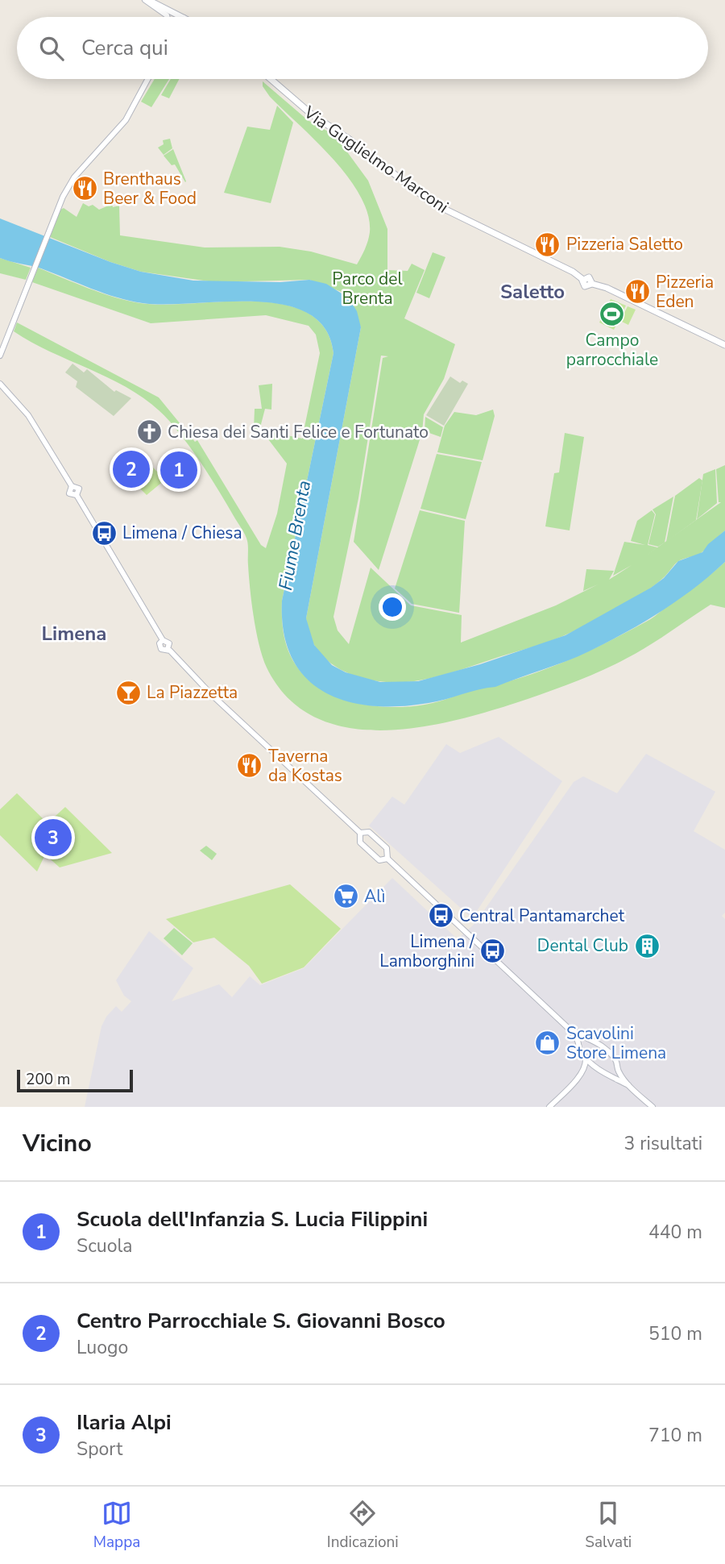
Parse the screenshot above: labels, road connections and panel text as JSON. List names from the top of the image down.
{
  "streets": {
    "main road": ["Via Guglielmo Marconi"]
  },
  "districts": ["Saletto", "Limena"],
  "water": ["Fiume Brenta"],
  "parks": ["Parco del Brenta"],
  "places": {
    "restaurant": [
      "Brenthaus Beer & Food",
      "Pizzeria Saletto",
      "Pizzeria Eden",
      "Taverna da Kostas"
    ],
    "sports": ["Campo parrocchiale"],
    "church": ["Chiesa dei Santi Felice e Fortunato"],
    "bus stop": ["Limena / Chiesa", "Central Pantamarchet", "Limena / Lamborghini"],
    "bar": ["La Piazzetta"],
    "supermarket": ["Alì"],
    "building": ["Dental Club"],
    "shop": ["Scavolini Store Limena"]
  },
  "scale_bar": "200 m",
  "page": {
    "search": "Cerca qui",
    "pins": ["2", "1", "3"],
    "scale": "200 m",
    "heading": ["Vicino", "3 risultati"],
    "list": [
      {
        "mark": "1",
        "name": "Scuola dell'Infanzia S. Lucia Filippini",
        "note": "Scuola",
        "value": "440 m"
      },
      {
        "mark": "2",
        "name": "Centro Parrocchiale S. Giovanni Bosco",
        "note": "Luogo",
        "value": "510 m"
      },
      {
        "mark": "3",
        "name": "Ilaria Alpi",
        "note": "Sport",
        "value": "710 m"
      }
    ],
    "nav": ["Mappa", "Indicazioni", "Salvati"]
  }
}
